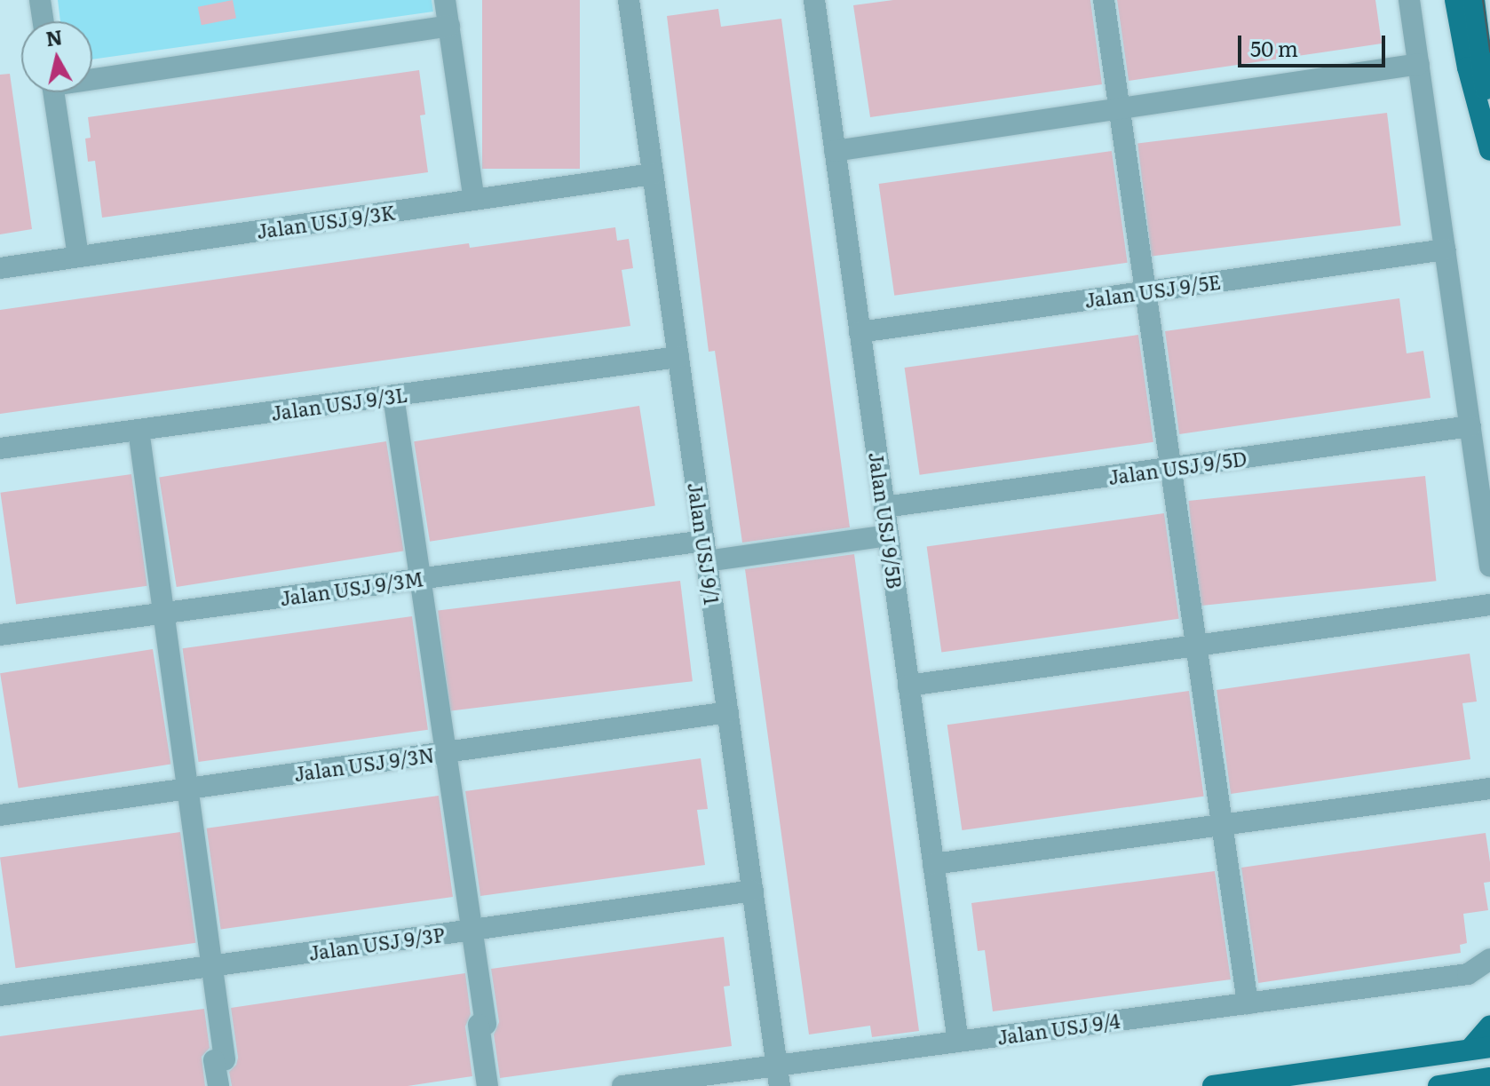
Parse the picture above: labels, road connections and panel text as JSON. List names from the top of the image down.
{
  "streets": {
    "street": [
      "Jalan USJ 9/3K",
      "Jalan USJ 9/5E",
      "Jalan USJ 9/3L",
      "Jalan USJ 9/5D",
      "Jalan USJ 9/5B",
      "Jalan USJ 9/1",
      "Jalan USJ 9/3M",
      "Jalan USJ 9/3N",
      "Jalan USJ 9/3P",
      "Jalan USJ 9/4"
    ]
  },
  "crossings": [
    ["Jalan USJ 9/3K", "Jalan USJ 9/1"],
    ["Jalan USJ 9/5E", "Jalan USJ 9/5B"],
    ["Jalan USJ 9/3L", "Jalan USJ 9/1"],
    ["Jalan USJ 9/5D", "Jalan USJ 9/5B"],
    ["Jalan USJ 9/5B", "Jalan USJ 9/3M"],
    ["Jalan USJ 9/5B", "Jalan USJ 9/4"],
    ["Jalan USJ 9/1", "Jalan USJ 9/3M"],
    ["Jalan USJ 9/1", "Jalan USJ 9/3N"],
    ["Jalan USJ 9/1", "Jalan USJ 9/3P"],
    ["Jalan USJ 9/1", "Jalan USJ 9/4"]
  ],
  "scale_bar": "50 m",
  "north": "top"
}
